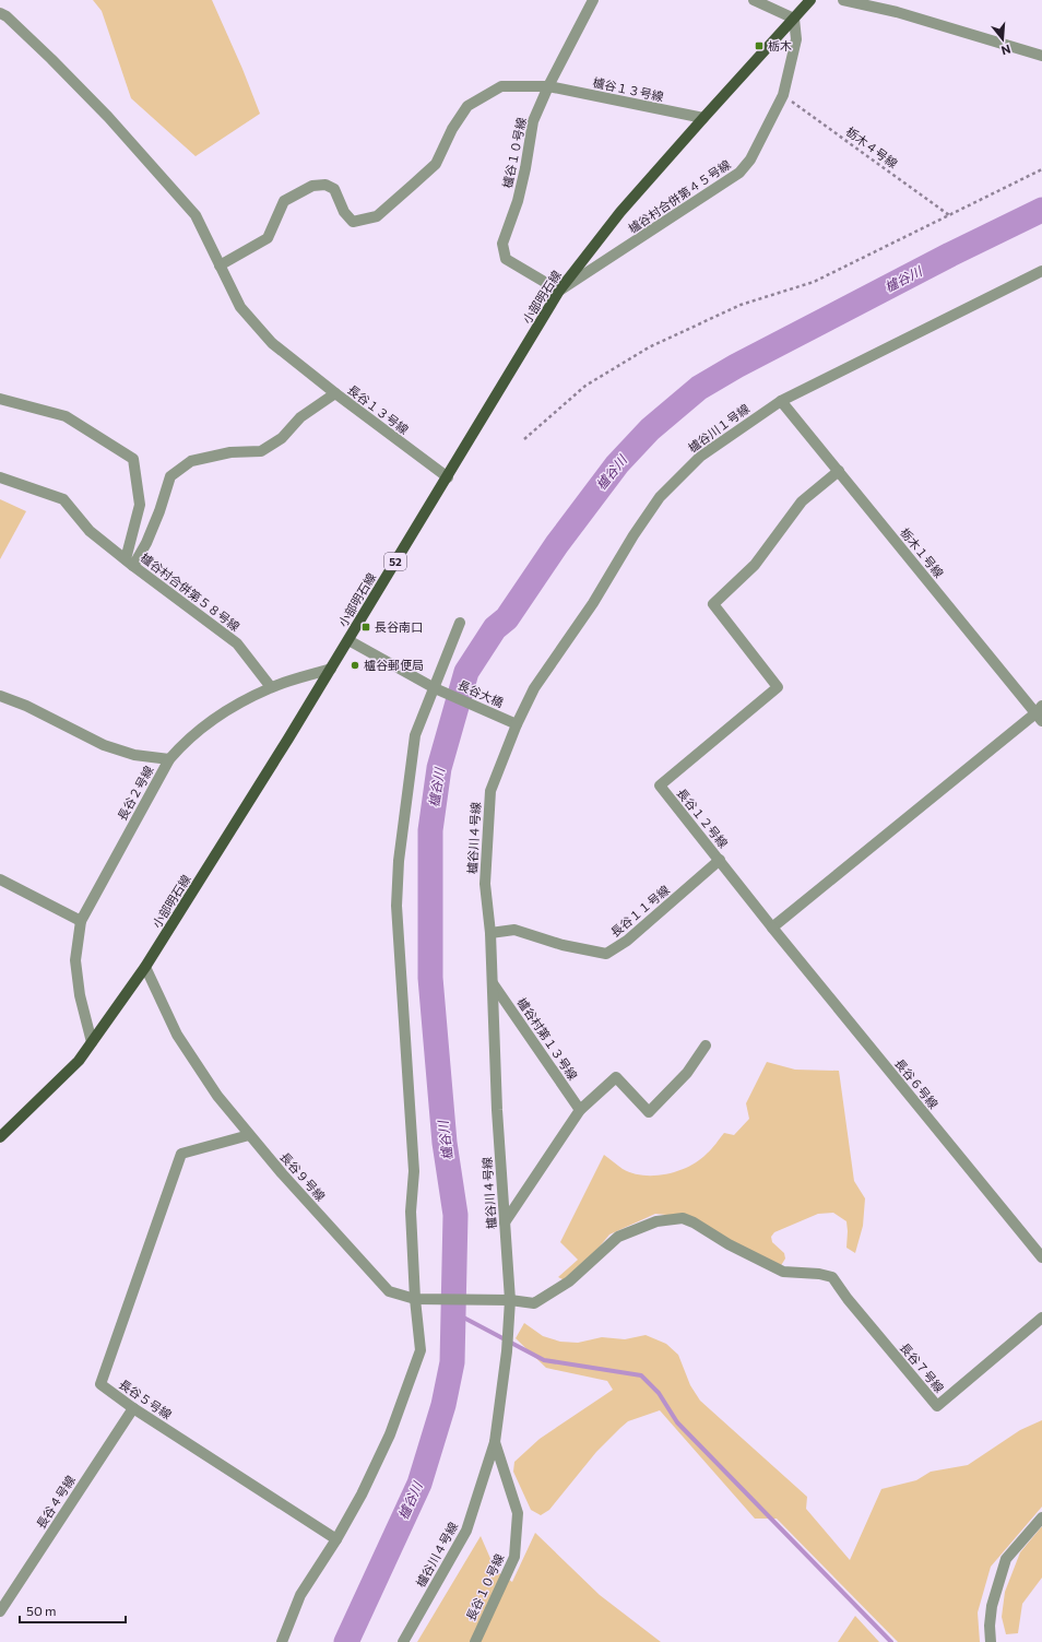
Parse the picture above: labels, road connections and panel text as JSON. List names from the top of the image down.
{
  "streets": {
    "main road": ["小部明石線", "52"],
    "street": [
      "櫨谷１３号線",
      "櫨谷１０号線",
      "櫨谷村合併第４５号線",
      "長谷１３号線",
      "櫨谷川１号線",
      "栃木１号線",
      "櫨谷村合併第５８号線",
      "長谷大橋",
      "長谷２号線",
      "長谷１２号線",
      "櫨谷川４号線",
      "長谷１１号線",
      "櫨谷村第１３号線",
      "長谷６号線",
      "長谷９号線",
      "長谷７号線",
      "長谷５号線",
      "長谷４号線",
      "長谷１０号線"
    ],
    "path": ["栃木４号線"]
  },
  "crossings": [
    ["櫨谷１３号線", "櫨谷１０号線"],
    ["櫨谷１３号線", "小部明石線"],
    ["栃木４号線", "櫨谷村合併第４５号線"],
    ["櫨谷１０号線", "櫨谷村合併第４５号線"],
    ["櫨谷１０号線", "小部明石線"],
    ["櫨谷村合併第４５号線", "小部明石線"],
    ["小部明石線", "長谷１３号線"],
    ["小部明石線", "長谷大橋"],
    ["小部明石線", "長谷９号線"],
    ["長谷１３号線", "櫨谷村合併第５８号線"],
    ["櫨谷川１号線", "栃木１号線"],
    ["櫨谷川１号線", "長谷大橋"],
    ["櫨谷川１号線", "櫨谷川４号線"],
    ["栃木１号線", "長谷１２号線"],
    ["長谷大橋", "櫨谷川４号線"],
    ["長谷１２号線", "長谷１１号線"],
    ["長谷１２号線", "長谷６号線"],
    ["櫨谷川４号線", "長谷１１号線"],
    ["櫨谷川４号線", "櫨谷村第１３号線"],
    ["櫨谷川４号線", "長谷９号線"],
    ["櫨谷川４号線", "長谷１０号線"],
    ["長谷９号線", "長谷７号線"],
    ["長谷９号線", "長谷５号線"],
    ["長谷５号線", "長谷４号線"]
  ],
  "water": ["櫨谷川"],
  "places": {
    "transit": ["栃木", "長谷南口"],
    "other": ["櫨谷郵便局"]
  },
  "scale_bar": "50 m",
  "north": "bottom"
}
